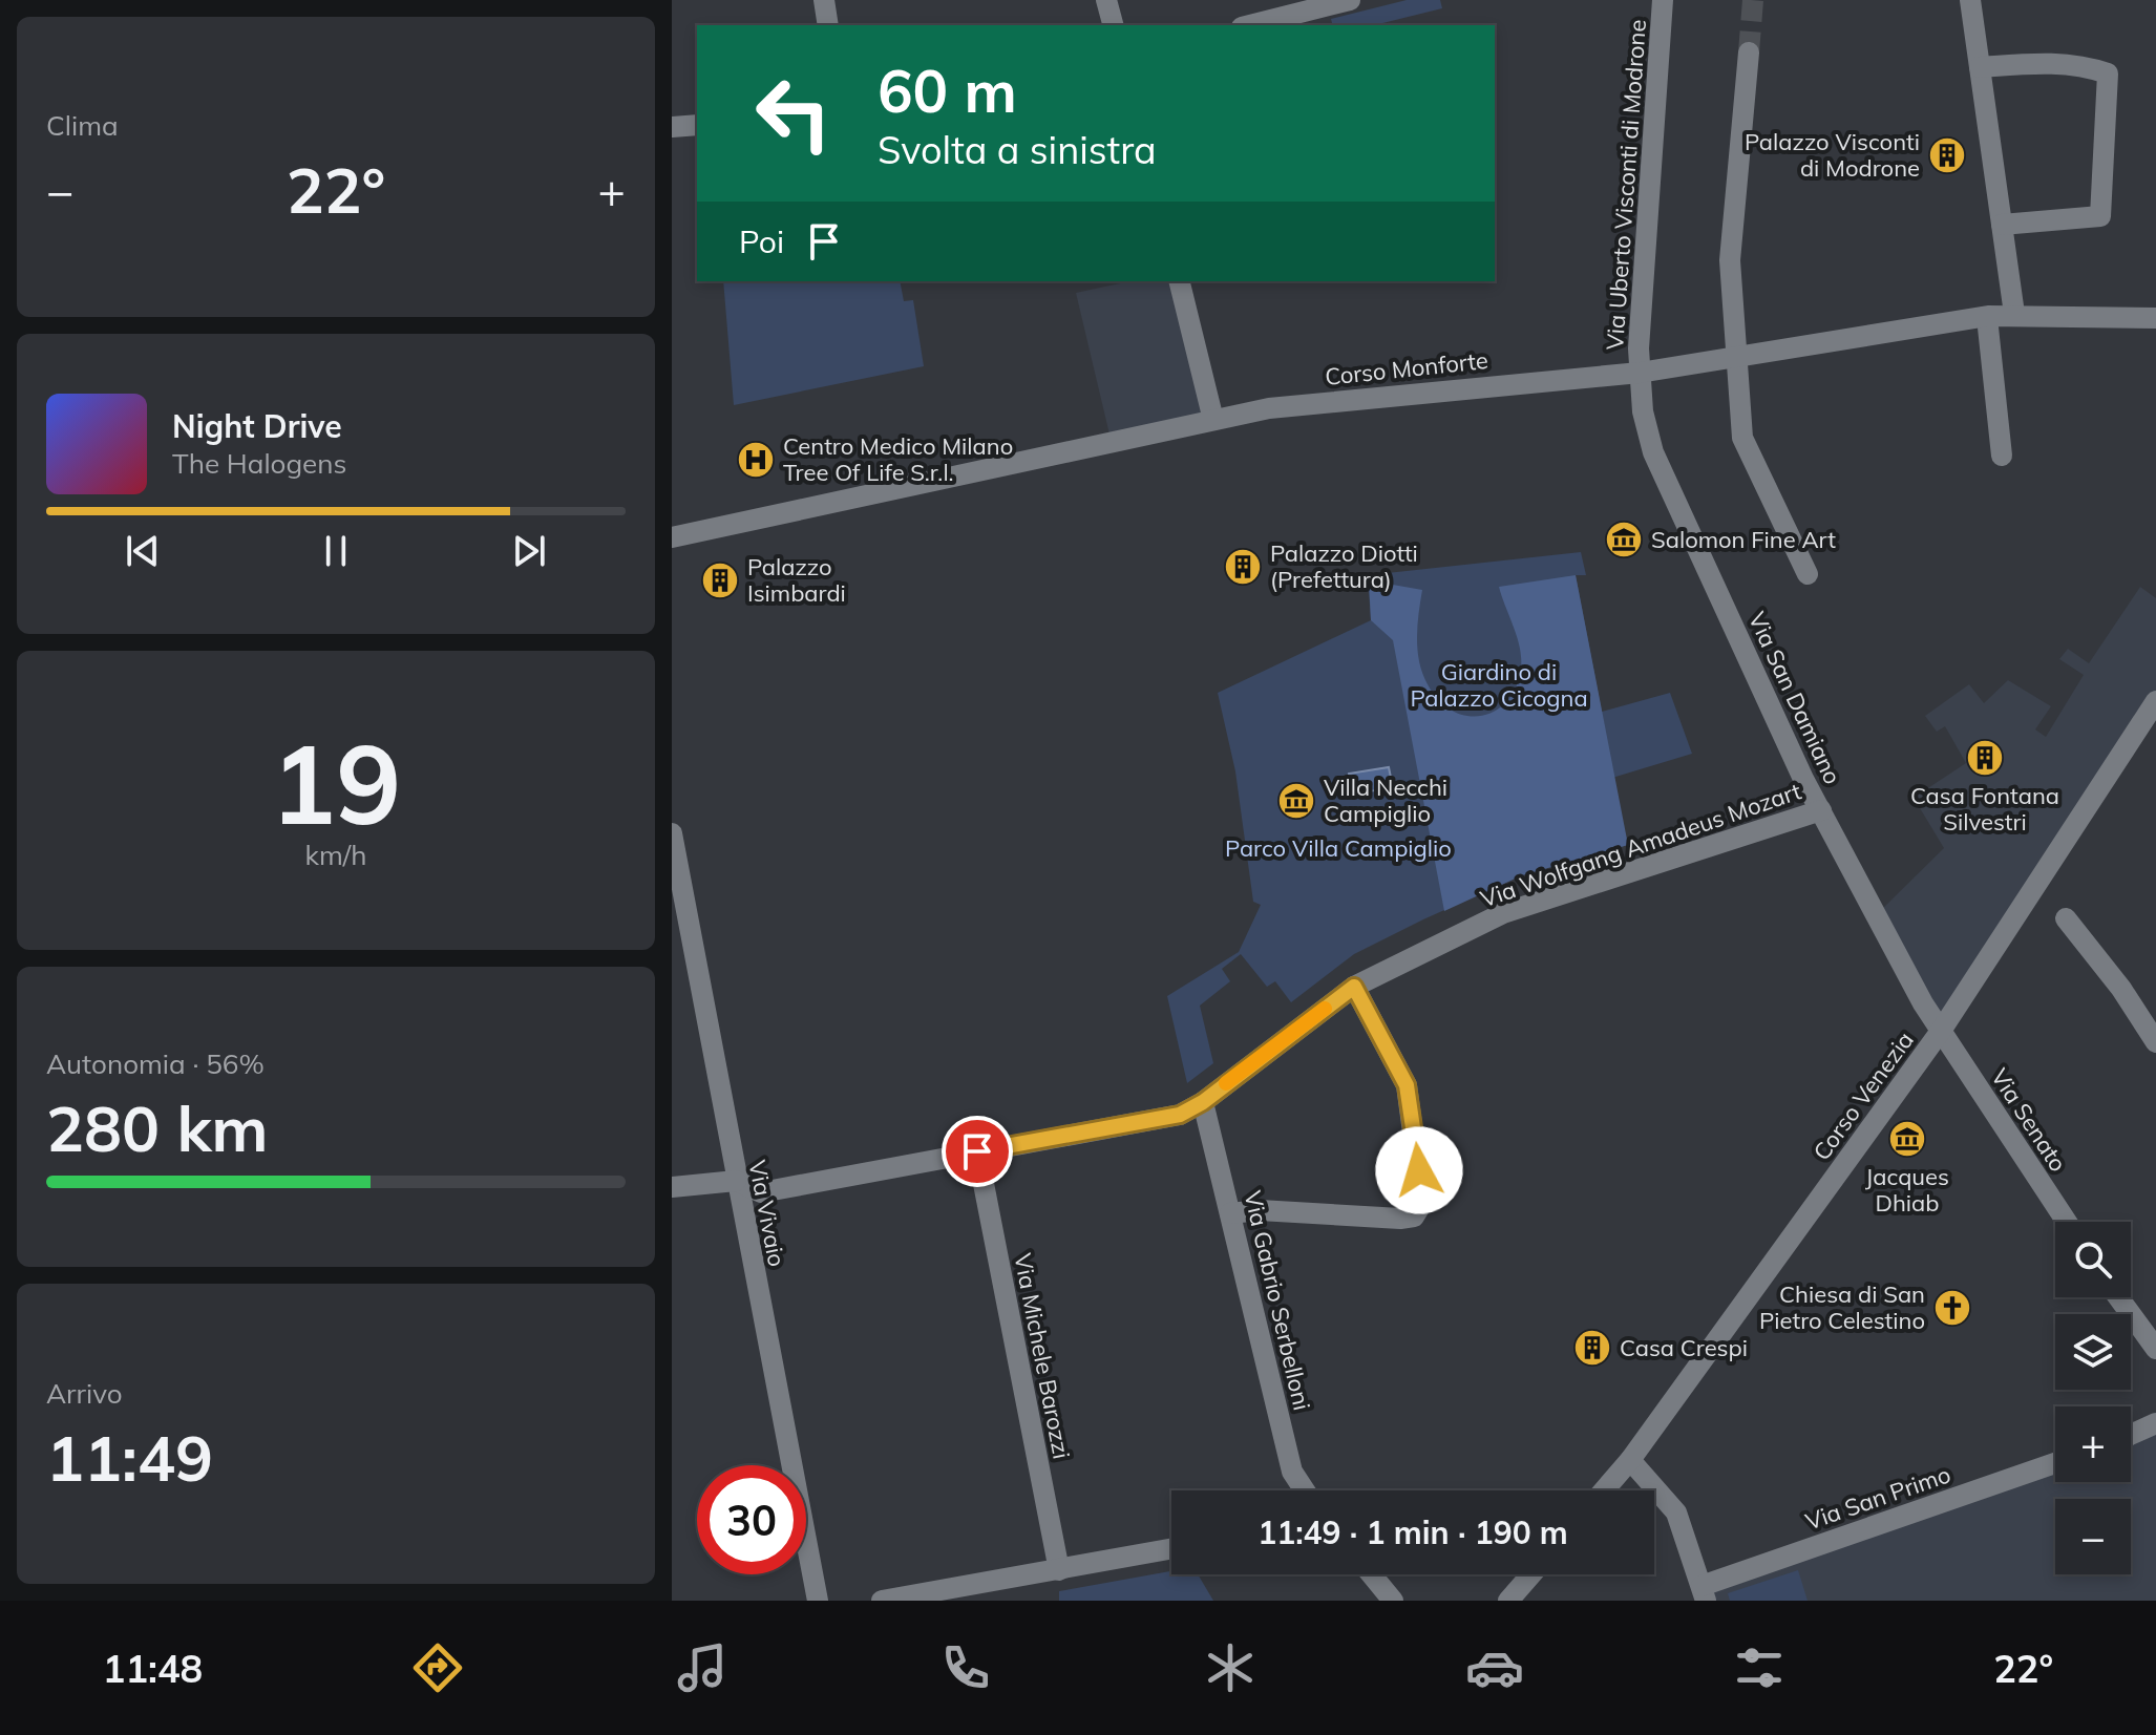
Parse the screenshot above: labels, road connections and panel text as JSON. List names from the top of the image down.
{
  "streets": {
    "street": [
      "Via Uberto Visconti di Modrone",
      "Corso Monforte",
      "Via San Damiano",
      "Via Wolfgang Amadeus Mozart",
      "Corso Venezia",
      "Via Senato",
      "Via Vivaio",
      "Via Gabrio Serbelloni",
      "Via Michele Barozzi",
      "Via San Primo"
    ]
  },
  "crossings": [
    ["Via Uberto Visconti di Modrone", "Corso Monforte"],
    ["Via Uberto Visconti di Modrone", "Via San Damiano"],
    ["Corso Monforte", "Via San Damiano"],
    ["Via San Damiano", "Via Wolfgang Amadeus Mozart"],
    ["Via San Damiano", "Corso Venezia"],
    ["Via San Damiano", "Via Senato"],
    ["Via Wolfgang Amadeus Mozart", "Via Vivaio"],
    ["Via Wolfgang Amadeus Mozart", "Via Gabrio Serbelloni"],
    ["Via Wolfgang Amadeus Mozart", "Via Michele Barozzi"],
    ["Corso Venezia", "Via Senato"]
  ],
  "parks": ["Giardino di Palazzo Cicogna", "Parco Villa Campiglio"],
  "places": {
    "building": [
      "Palazzo Visconti di Modrone",
      "Palazzo Diotti (Prefettura)",
      "Palazzo Isimbardi",
      "Casa Fontana Silvestri",
      "Casa Crespi"
    ],
    "hospital": ["Centro Medico Milano Tree Of Life S.r.l."],
    "museum": ["Salomon Fine Art", "Villa Necchi Campiglio", "Jacques Dhiab"],
    "church": ["Chiesa di San Pietro Celestino"]
  },
  "page": {
    "tile": [
      "Clima",
      ["19", "km/h"],
      ["Autonomia · 56%", "280 km"],
      ["Arrivo", "11:49"]
    ],
    "turn": ["60 m", "Svolta a sinistra"],
    "heat": ["−", "22°", "+"],
    "then": "Poi",
    "song": ["Night Drive", "The Halogens"],
    "map_buttons": ["+", "−"],
    "limit": "30",
    "trip": "11:49 · 1 min · 190 m",
    "tabs": ["11:48", "22°"]
  }
}
